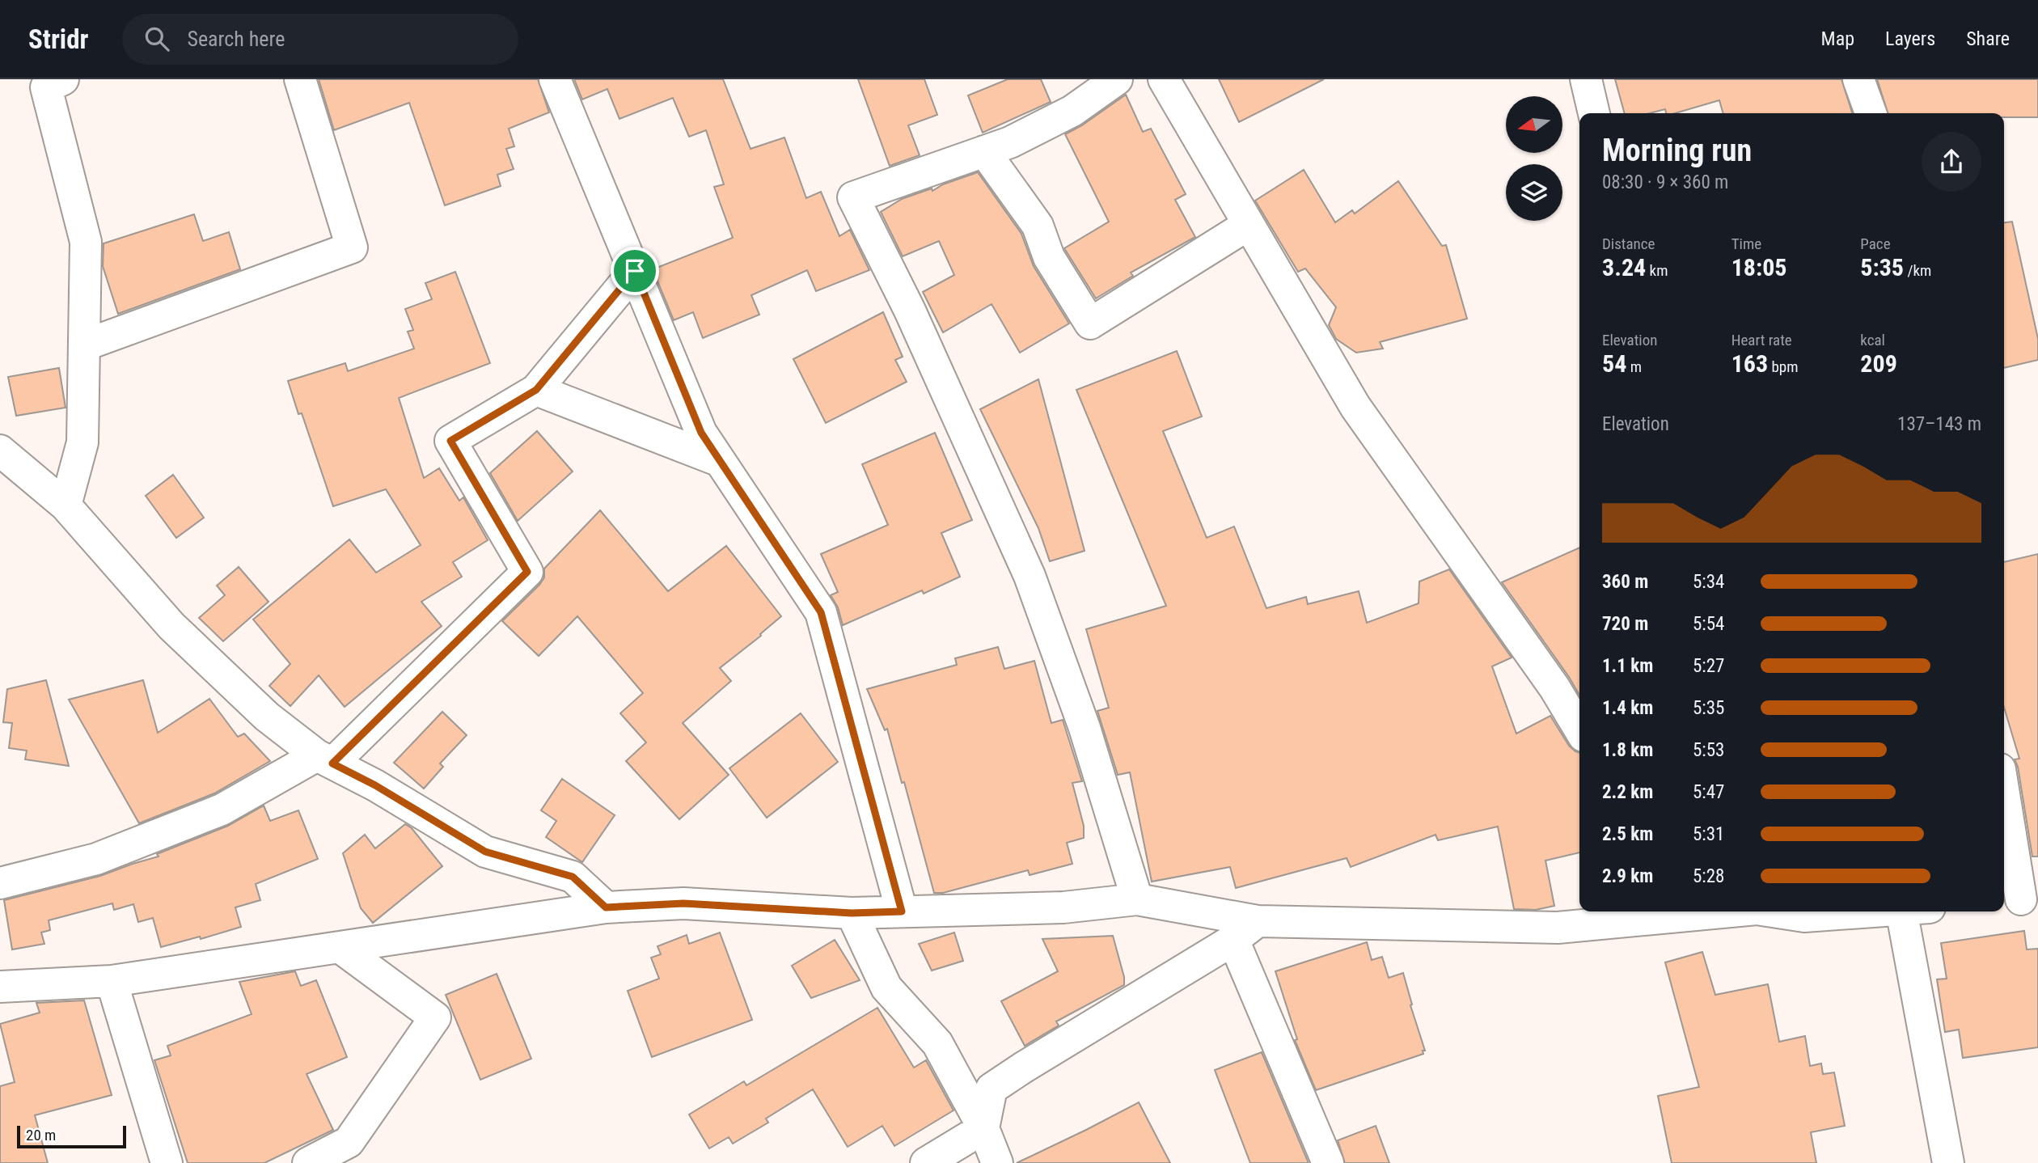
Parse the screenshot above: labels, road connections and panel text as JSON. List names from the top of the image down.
{
  "scale_bar": "20 m",
  "north": "left",
  "page": {
    "header": "Stridr",
    "search": "Search here",
    "nav": ["Map", "Layers", "Share"],
    "heading": ["Morning run", "08:30 · 9 × 360 m"],
    "stats": [
      ["Distance", "3.24 km"],
      ["Time", "18:05"],
      ["Pace", "5:35 /km"],
      ["Elevation", "54 m"],
      ["Heart rate", "163 bpm"],
      ["kcal", "209"]
    ],
    "chart": ["Elevation", "137–143 m"],
    "list": [
      {
        "name": "360 m",
        "note": "5:34"
      },
      {
        "name": "720 m",
        "note": "5:54"
      },
      {
        "name": "1.1 km",
        "note": "5:27"
      },
      {
        "name": "1.4 km",
        "note": "5:35"
      },
      {
        "name": "1.8 km",
        "note": "5:53"
      },
      {
        "name": "2.2 km",
        "note": "5:47"
      },
      {
        "name": "2.5 km",
        "note": "5:31"
      },
      {
        "name": "2.9 km",
        "note": "5:28"
      }
    ],
    "scale": "20 m"
  }
}
